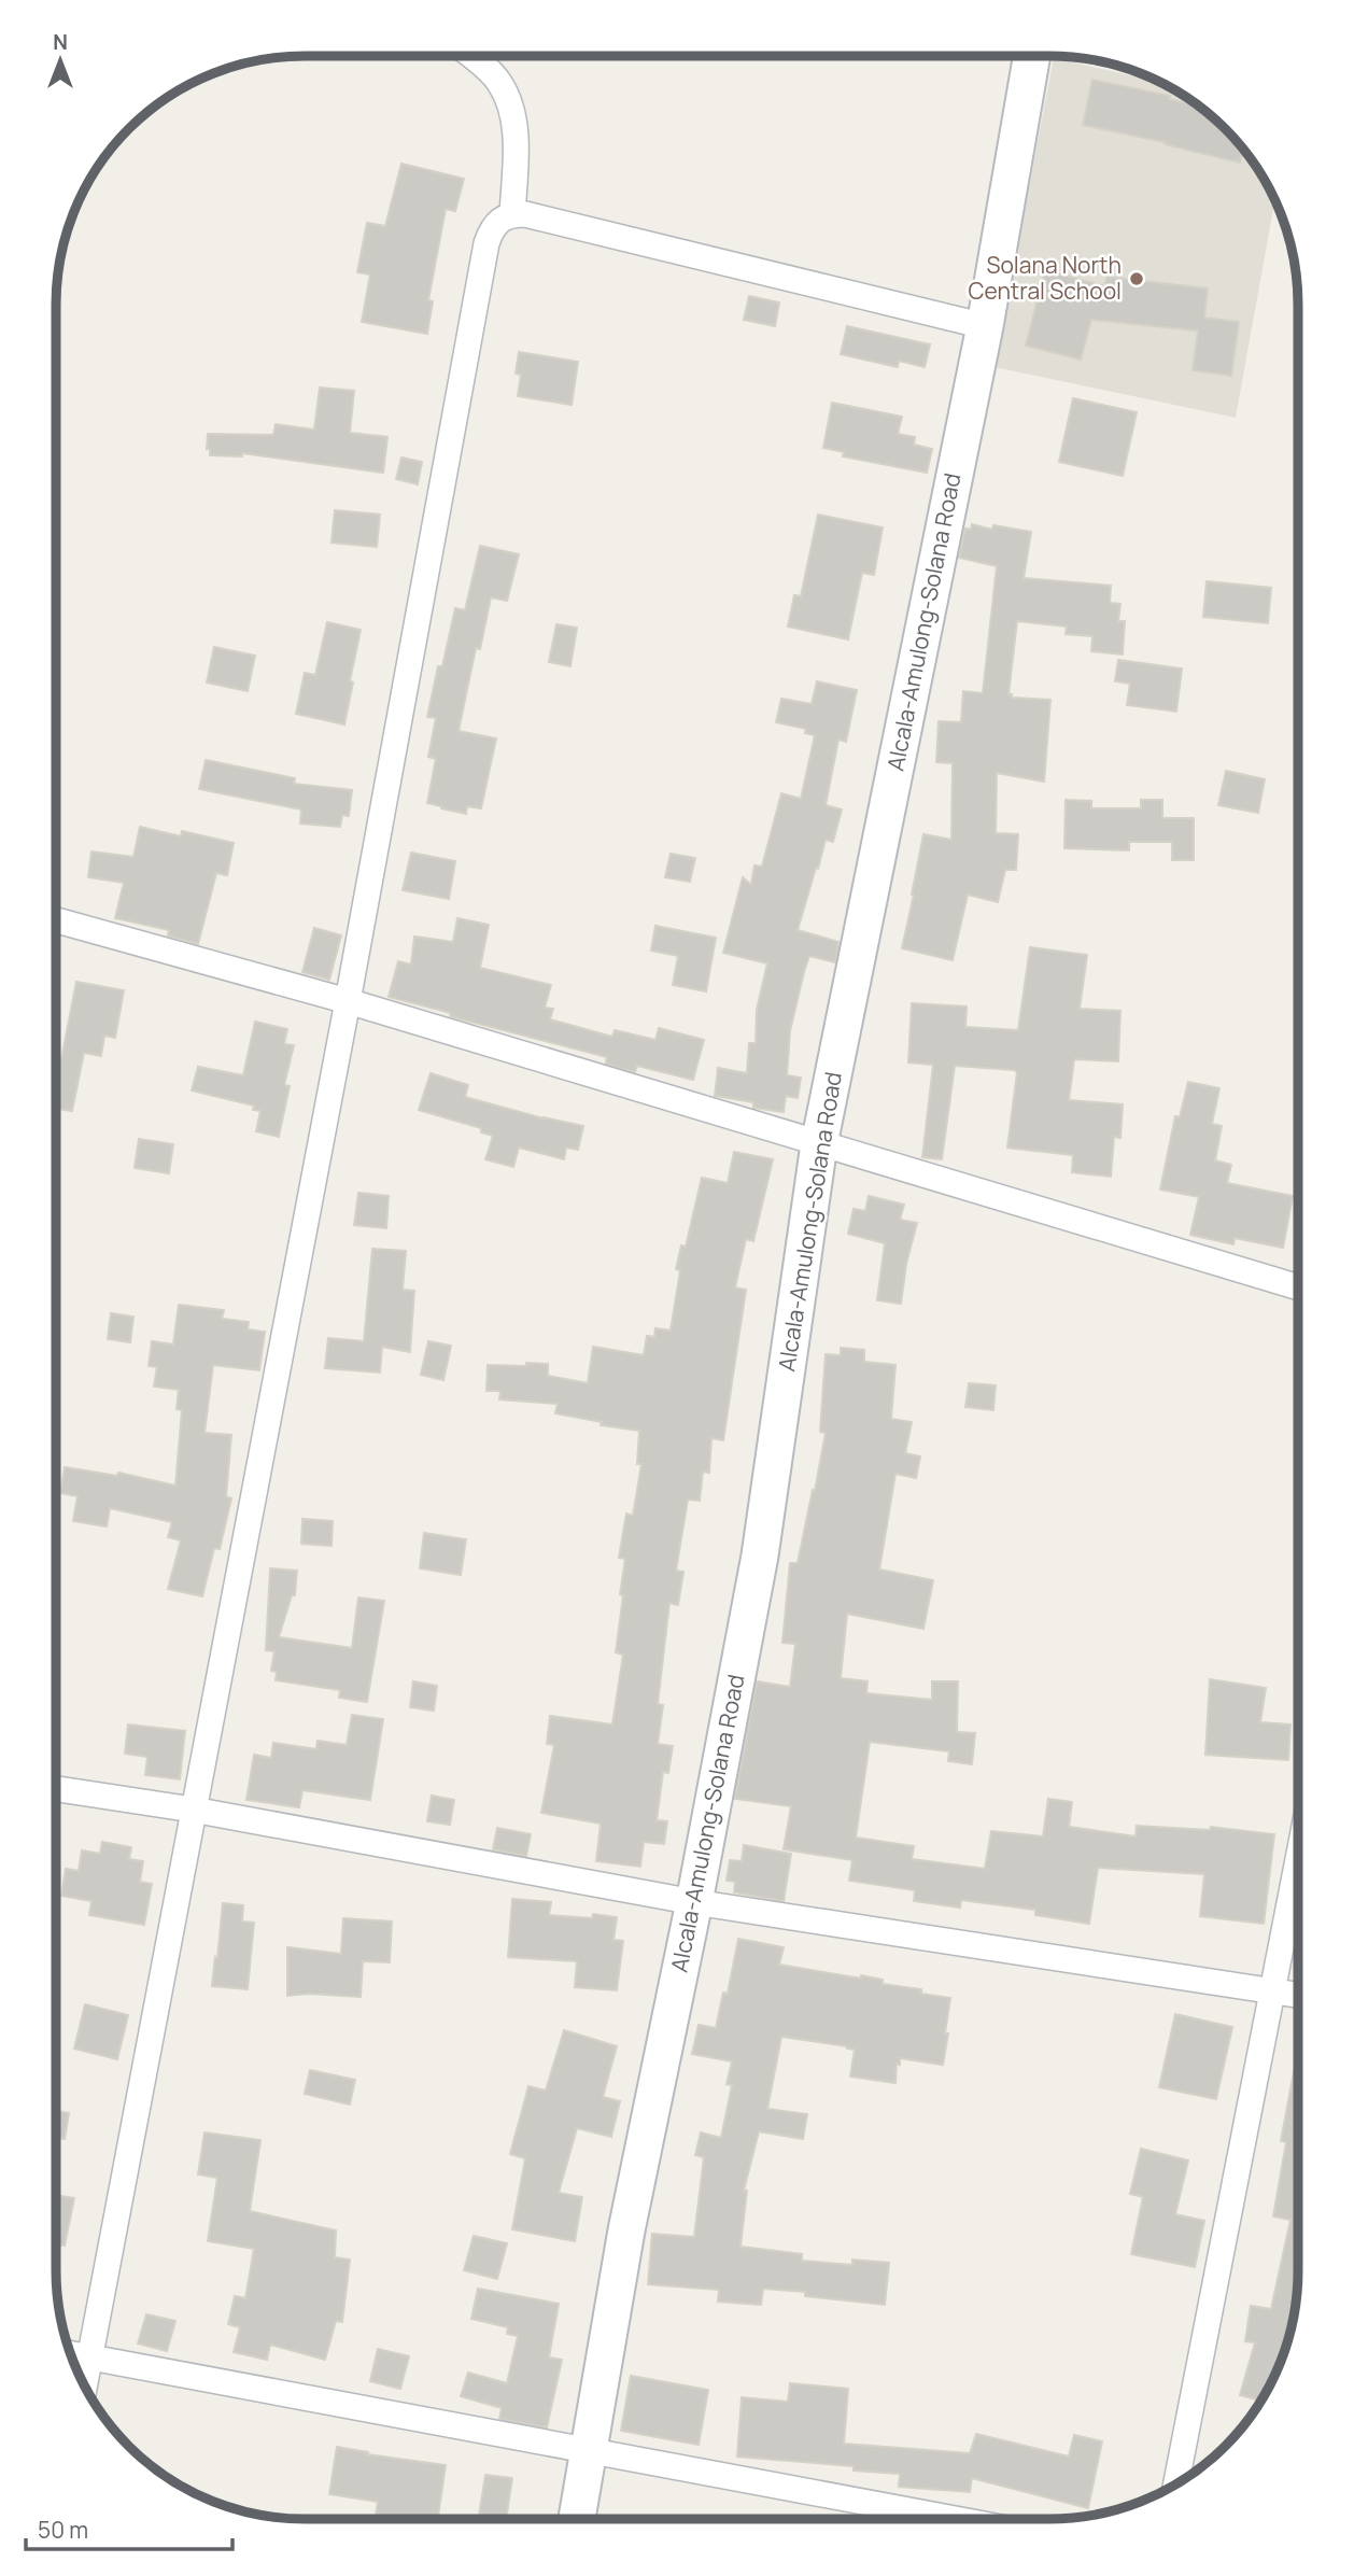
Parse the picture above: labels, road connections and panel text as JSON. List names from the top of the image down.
{
  "streets": {
    "main road": ["Alcala-Amulong-Solana Road"]
  },
  "places": ["Solana North Central School"],
  "scale_bar": "50 m",
  "north": "top"
}
